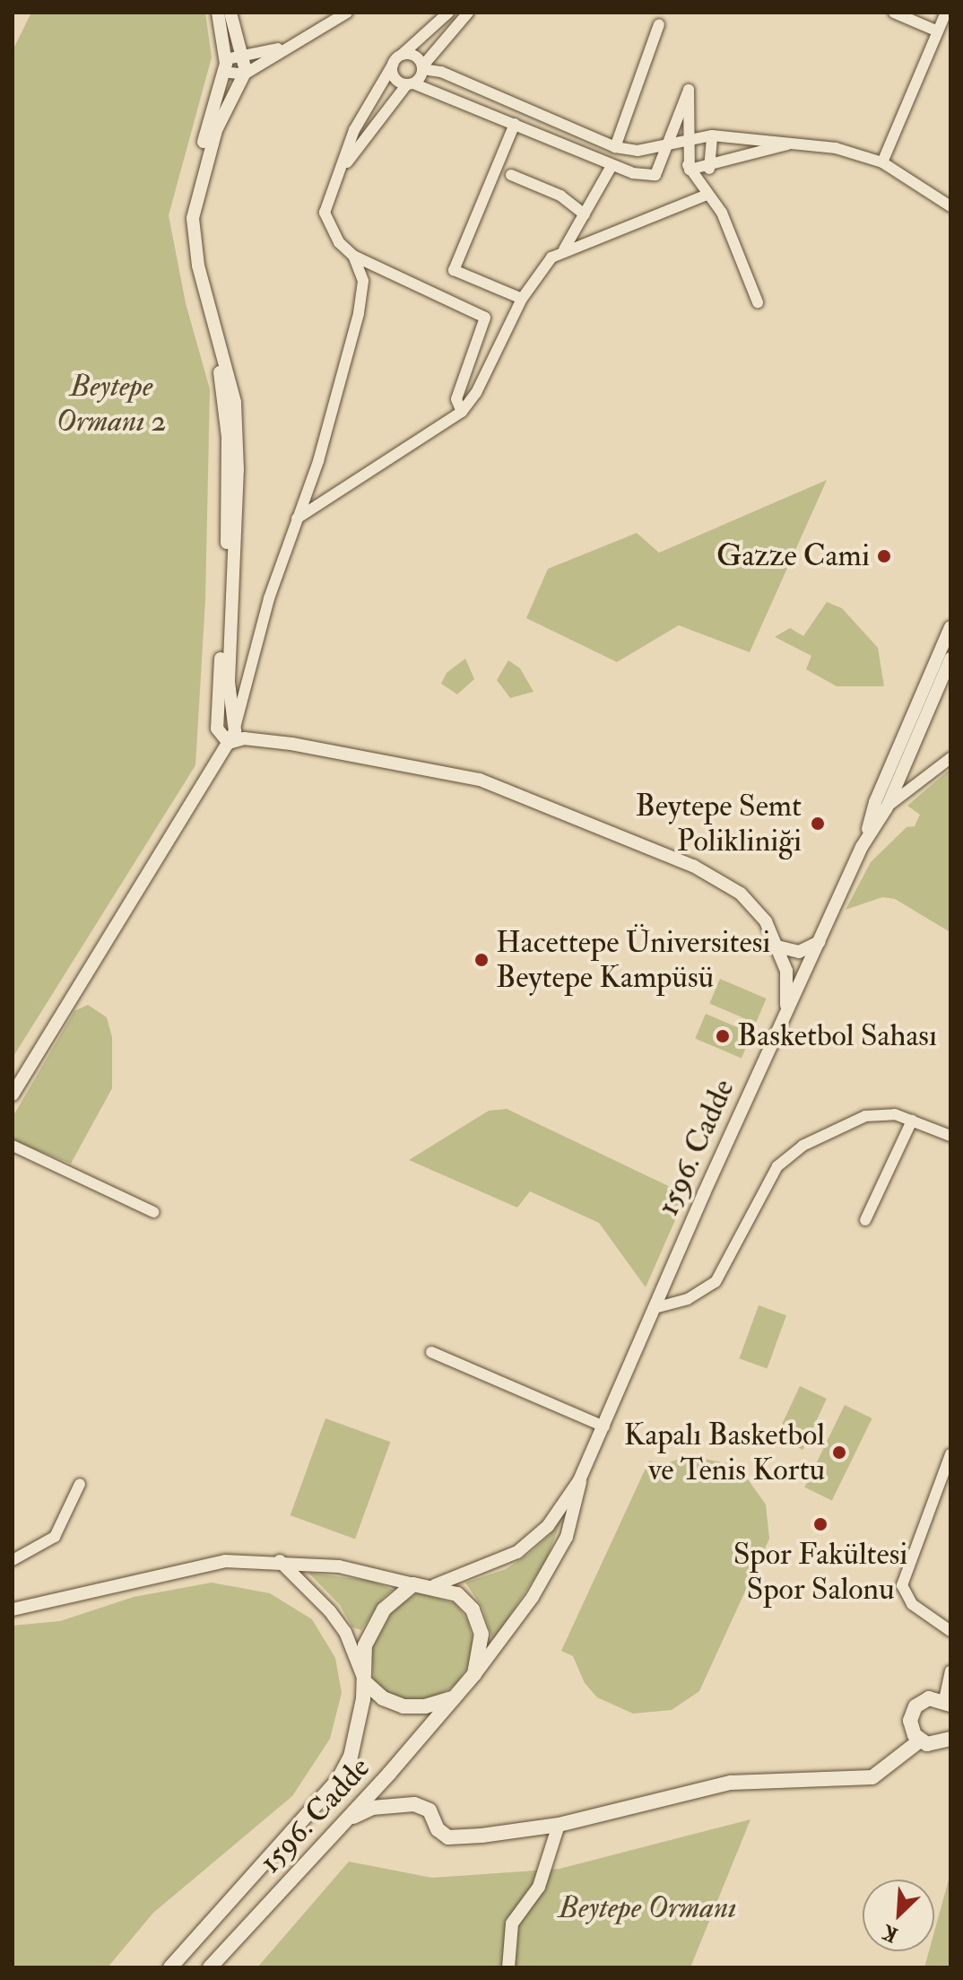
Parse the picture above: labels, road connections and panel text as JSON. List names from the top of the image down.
{
  "streets": {
    "main road": ["1596. Cadde"]
  },
  "parks": ["Beytepe Ormanı 2", "Beytepe Ormanı"],
  "places": [
    "Gazze Cami",
    "Beytepe Semt Polikliniği",
    "Hacettepe Üniversitesi Beytepe Kampüsü",
    "Basketbol Sahası",
    "Kapalı Basketbol ve Tenis Kortu",
    "Spor Fakültesi Spor Salonu"
  ],
  "north": "bottom left"
}
